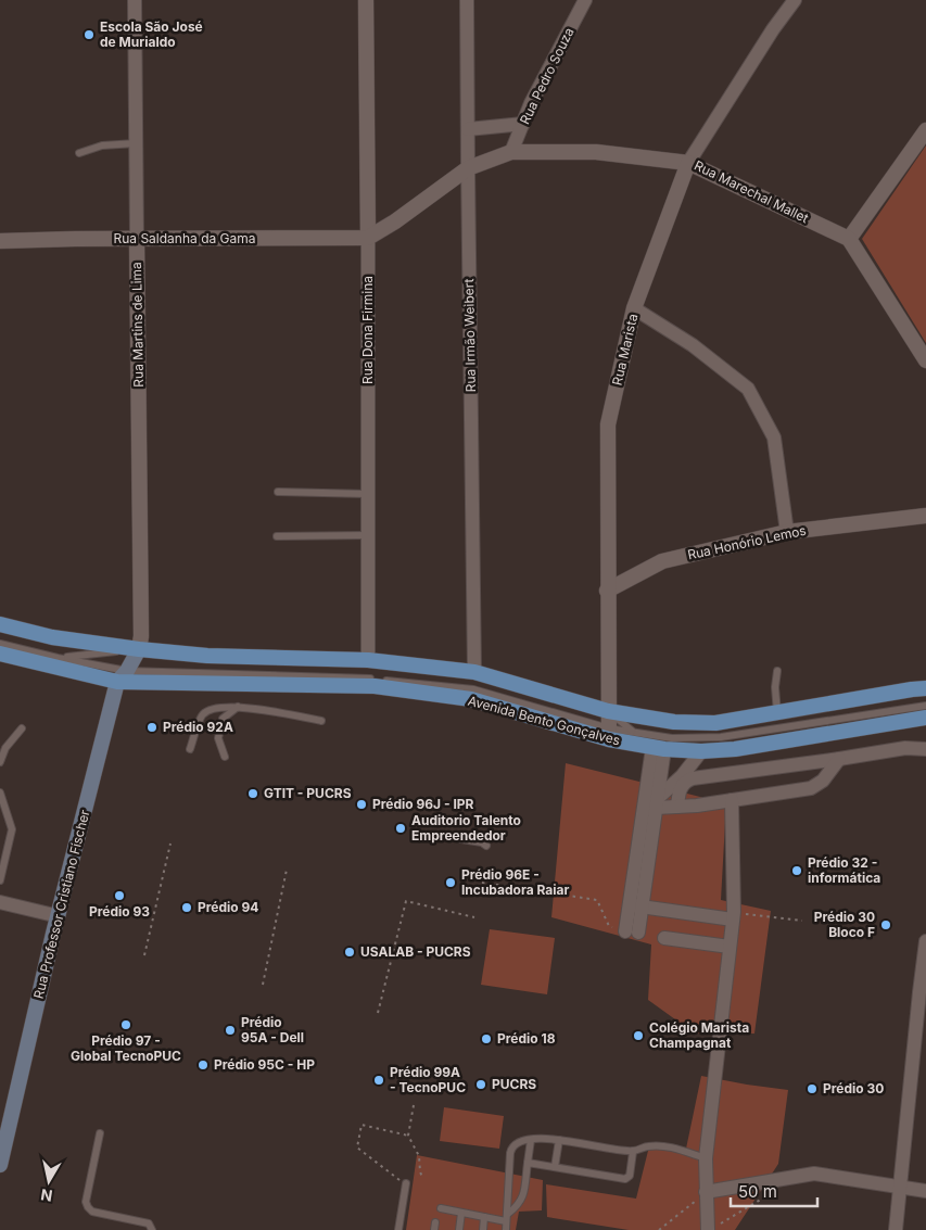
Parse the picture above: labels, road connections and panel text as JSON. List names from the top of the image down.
{
  "streets": {
    "main road": ["Avenida Bento Gonçalves", "Rua Professor Cristiano Fischer"],
    "street": [
      "Rua Pedro Souza",
      "Rua Marechal Mallet",
      "Rua Saldanha da Gama",
      "Rua Martins de Lima",
      "Rua Dona Firmina",
      "Rua Irmão Weibert",
      "Rua Marista",
      "Rua Honório Lemos"
    ]
  },
  "crossings": [
    ["Rua Pedro Souza", "Rua Marechal Mallet"],
    ["Rua Marechal Mallet", "Rua Saldanha da Gama"],
    ["Rua Marechal Mallet", "Rua Dona Firmina"],
    ["Rua Marechal Mallet", "Rua Irmão Weibert"],
    ["Rua Marechal Mallet", "Rua Marista"],
    ["Rua Saldanha da Gama", "Rua Martins de Lima"],
    ["Rua Saldanha da Gama", "Rua Dona Firmina"],
    ["Rua Martins de Lima", "Avenida Bento Gonçalves"],
    ["Rua Martins de Lima", "Rua Professor Cristiano Fischer"],
    ["Rua Dona Firmina", "Avenida Bento Gonçalves"],
    ["Rua Irmão Weibert", "Avenida Bento Gonçalves"],
    ["Rua Marista", "Rua Honório Lemos"],
    ["Rua Marista", "Avenida Bento Gonçalves"],
    ["Avenida Bento Gonçalves", "Rua Professor Cristiano Fischer"]
  ],
  "places": [
    "Escola São José de Murialdo",
    "Prédio 92A",
    "GTIT - PUCRS",
    "Prédio 96J - IPR",
    "Auditorio Talento Empreendedor",
    "Prédio 32 - informática",
    "Prédio 96E - Incubadora Raiar",
    "Prédio 93",
    "Prédio 94",
    "Prédio 30 Bloco F",
    "USALAB - PUCRS",
    "Prédio 97 - Global TecnoPUC",
    "Prédio 95A - Dell",
    "Colégio Marista Champagnat",
    "Prédio 18",
    "Prédio 95C - HP",
    "Prédio 99A - TecnoPUC",
    "PUCRS",
    "Prédio 30"
  ],
  "scale_bar": "50 m",
  "north": "bottom"
}
